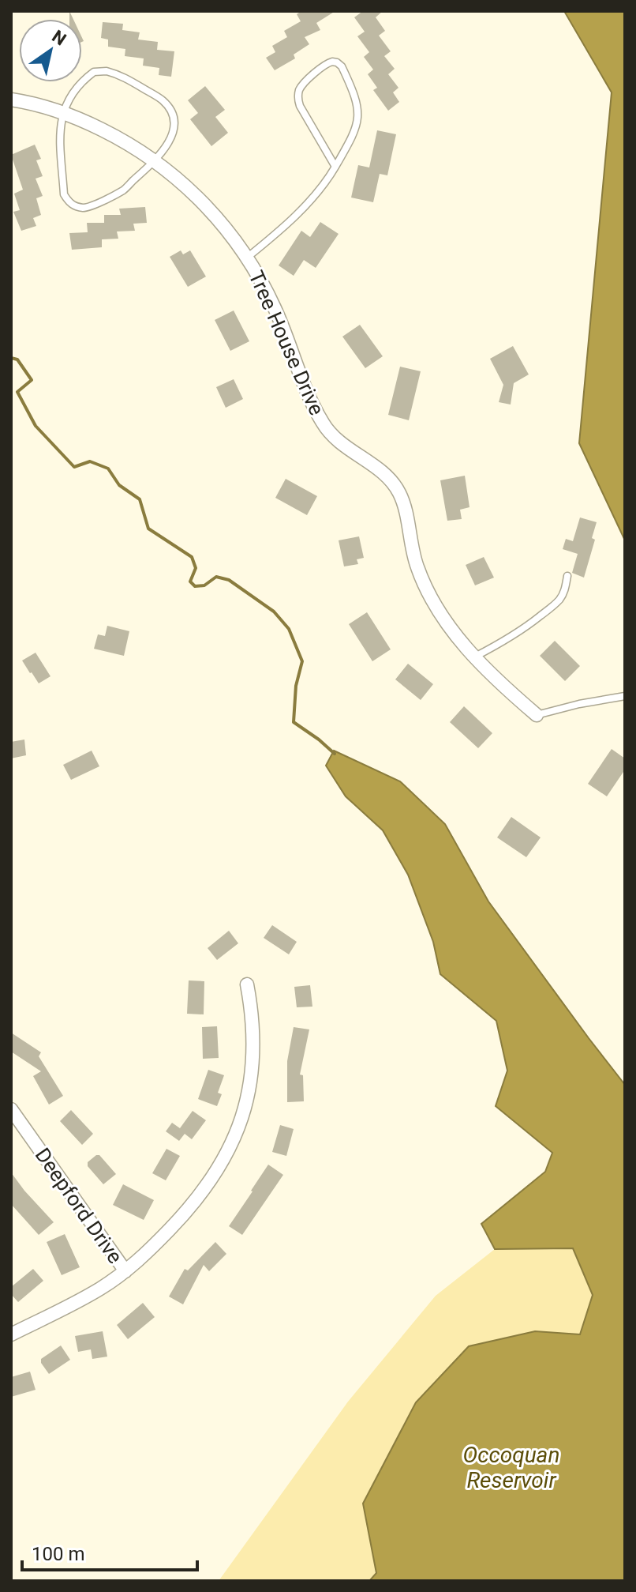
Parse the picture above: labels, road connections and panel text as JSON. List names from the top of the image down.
{
  "streets": {
    "street": ["Tree House Drive", "Deepford Drive"]
  },
  "water": ["Occoquan Reservoir"],
  "scale_bar": "100 m",
  "north": "top right"
}
